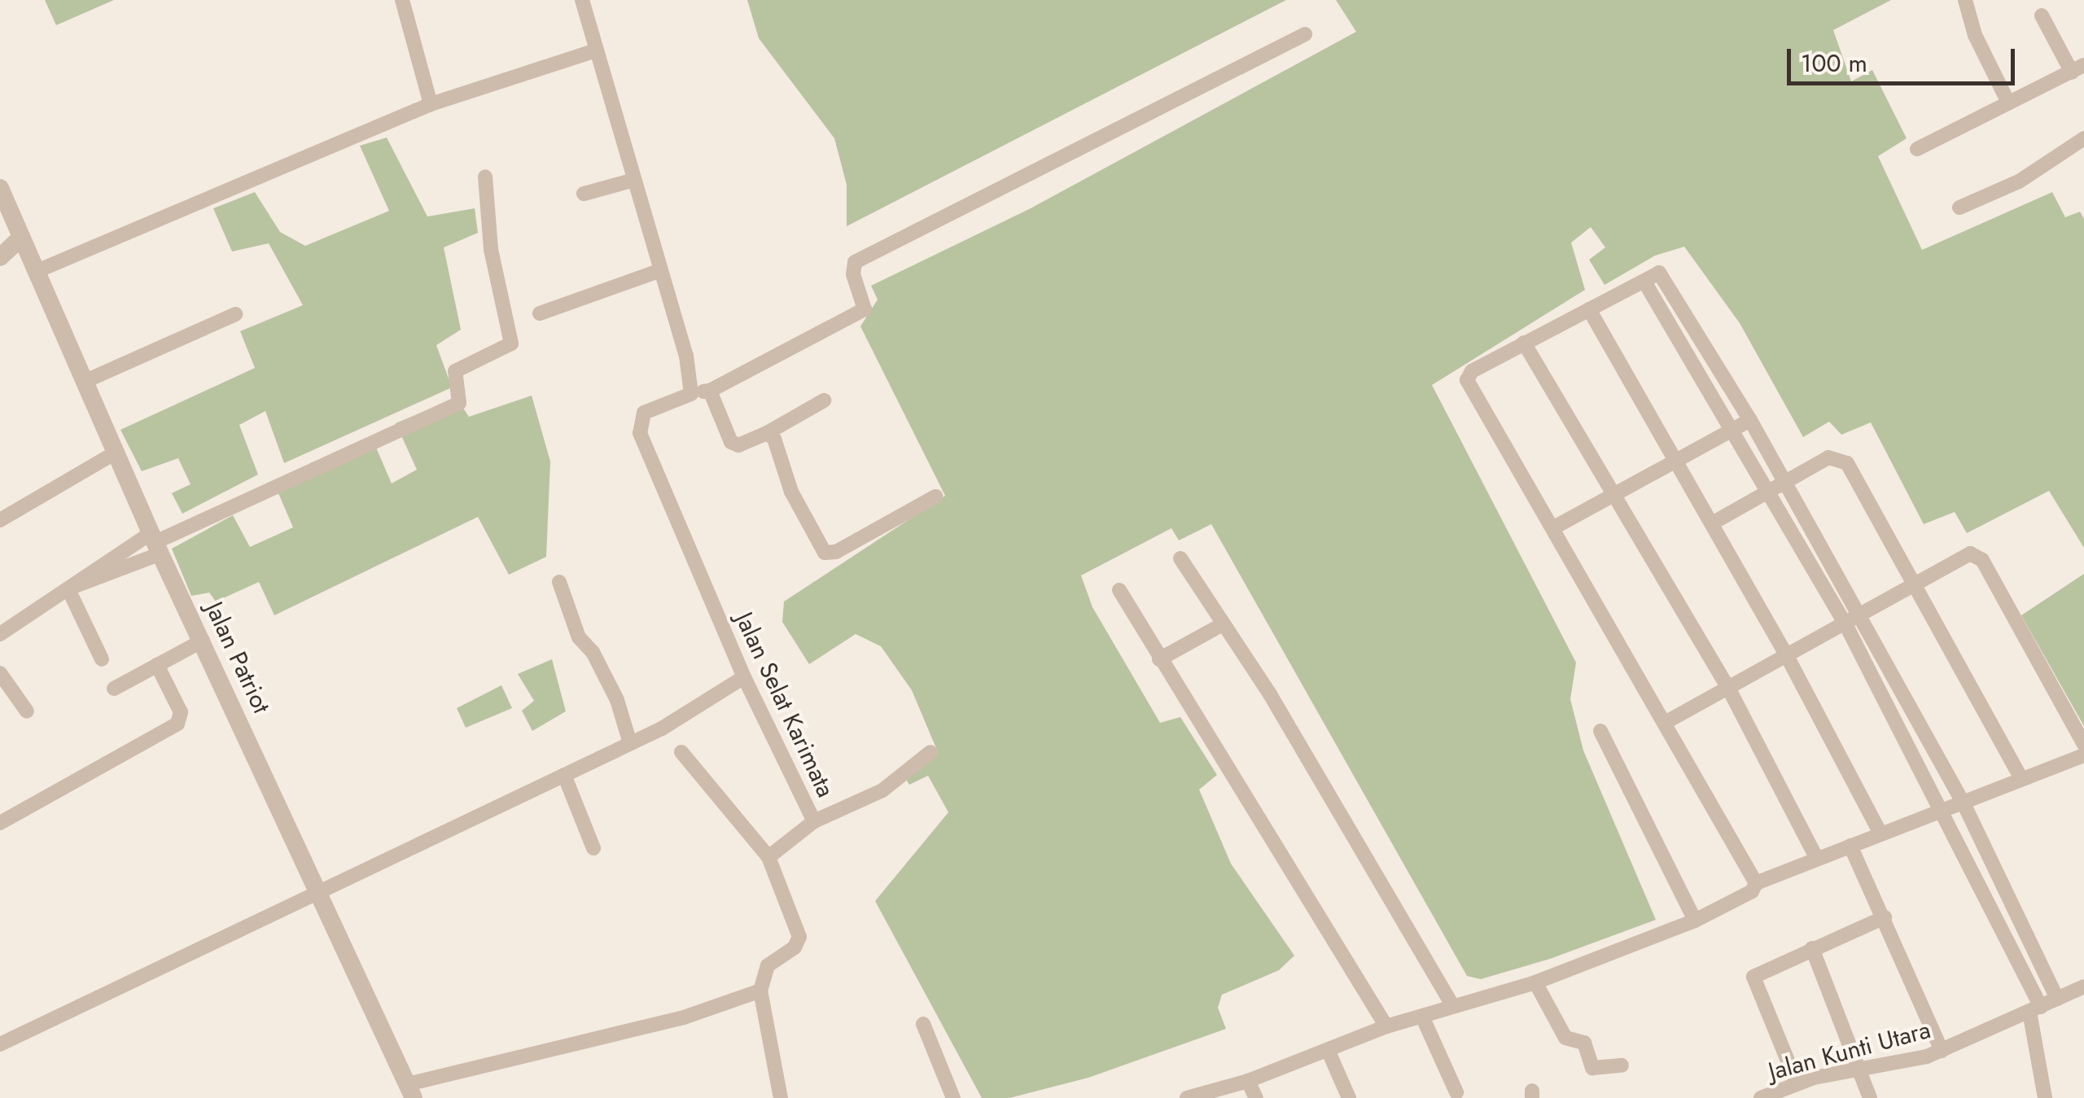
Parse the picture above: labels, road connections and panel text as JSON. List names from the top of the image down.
{
  "streets": {
    "street": ["Jalan Patriot", "Jalan Selat Karimata", "Jalan Kunti Utara"]
  },
  "scale_bar": "100 m"
}
